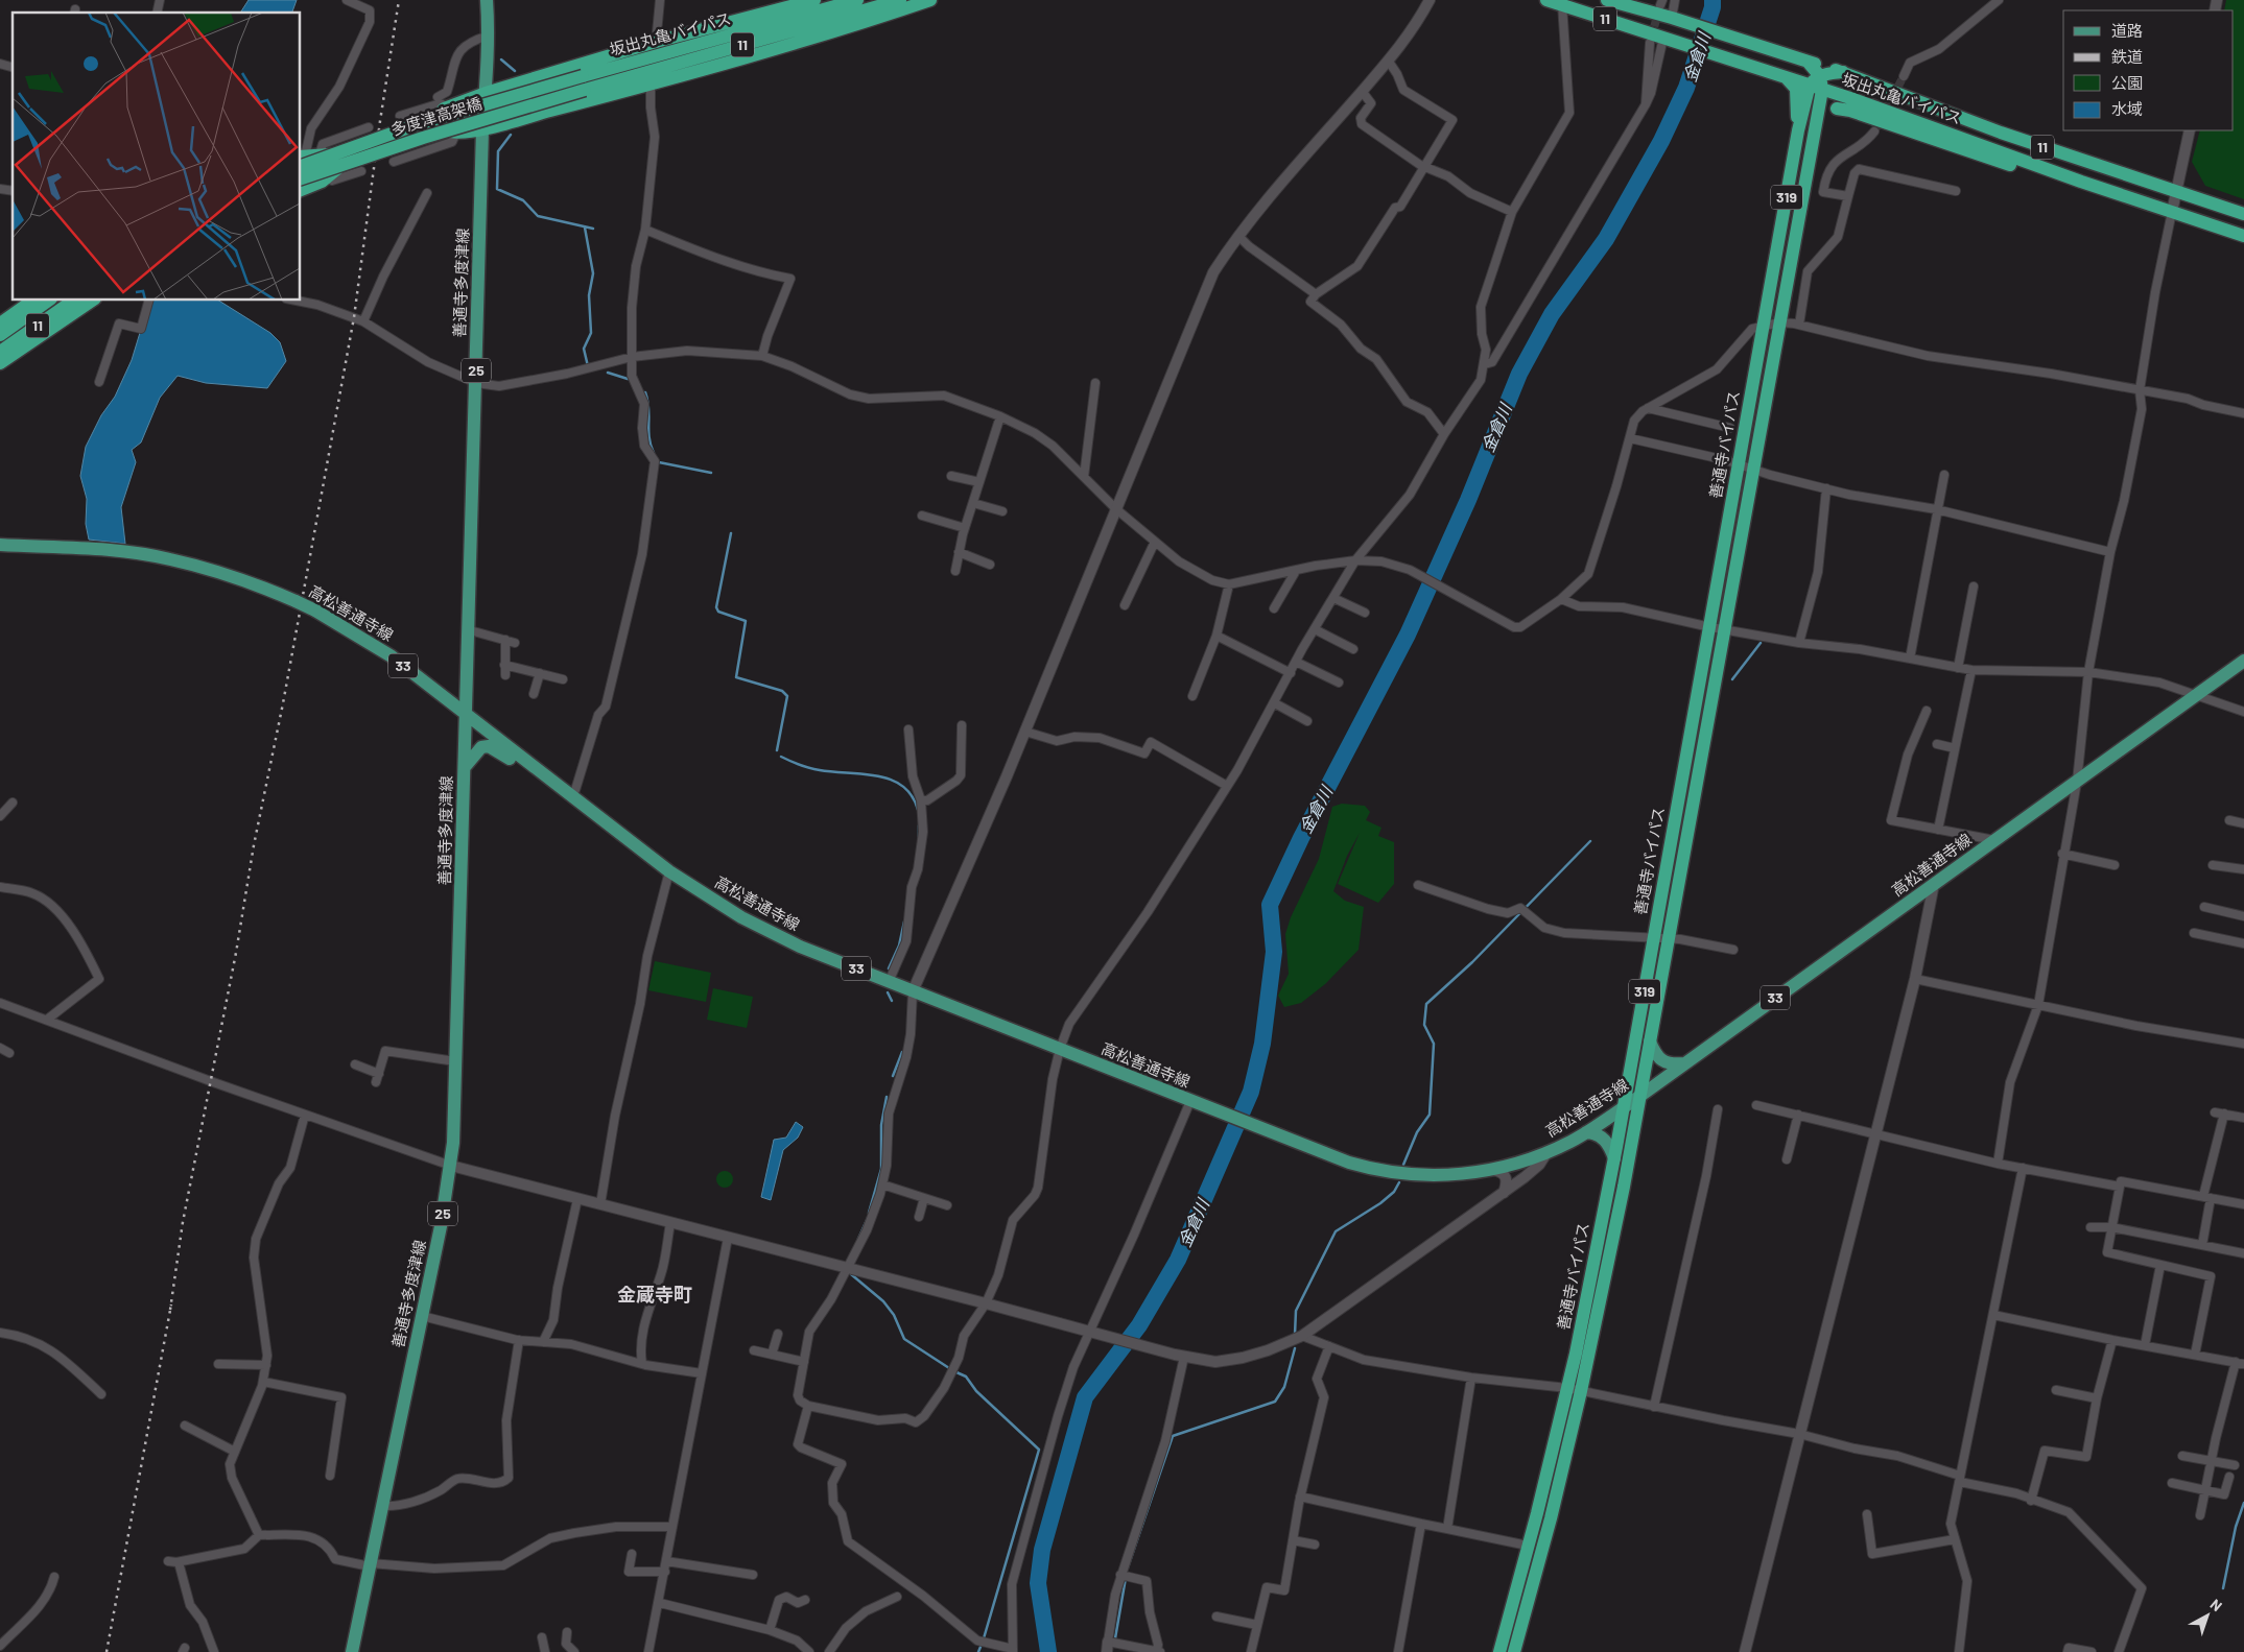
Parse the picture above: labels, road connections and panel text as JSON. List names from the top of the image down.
{
  "streets": {
    "highway": [
      "11",
      "坂出丸亀バイパス",
      "多度津高架橋",
      "319",
      "善通寺バイパス"
    ],
    "main road": [
      "善通寺多度津線",
      "25",
      "高松善通寺線",
      "33"
    ]
  },
  "crossings": [
    ["坂出丸亀バイパス", "多度津高架橋"],
    ["坂出丸亀バイパス", "善通寺バイパス"],
    ["善通寺多度津線", "高松善通寺線"],
    ["善通寺バイパス", "高松善通寺線"]
  ],
  "districts": ["金蔵寺町"],
  "water": ["金倉川"],
  "legend": [
    "道路",
    "鉄道",
    "公園",
    "水域"
  ],
  "north": "top right"
}
